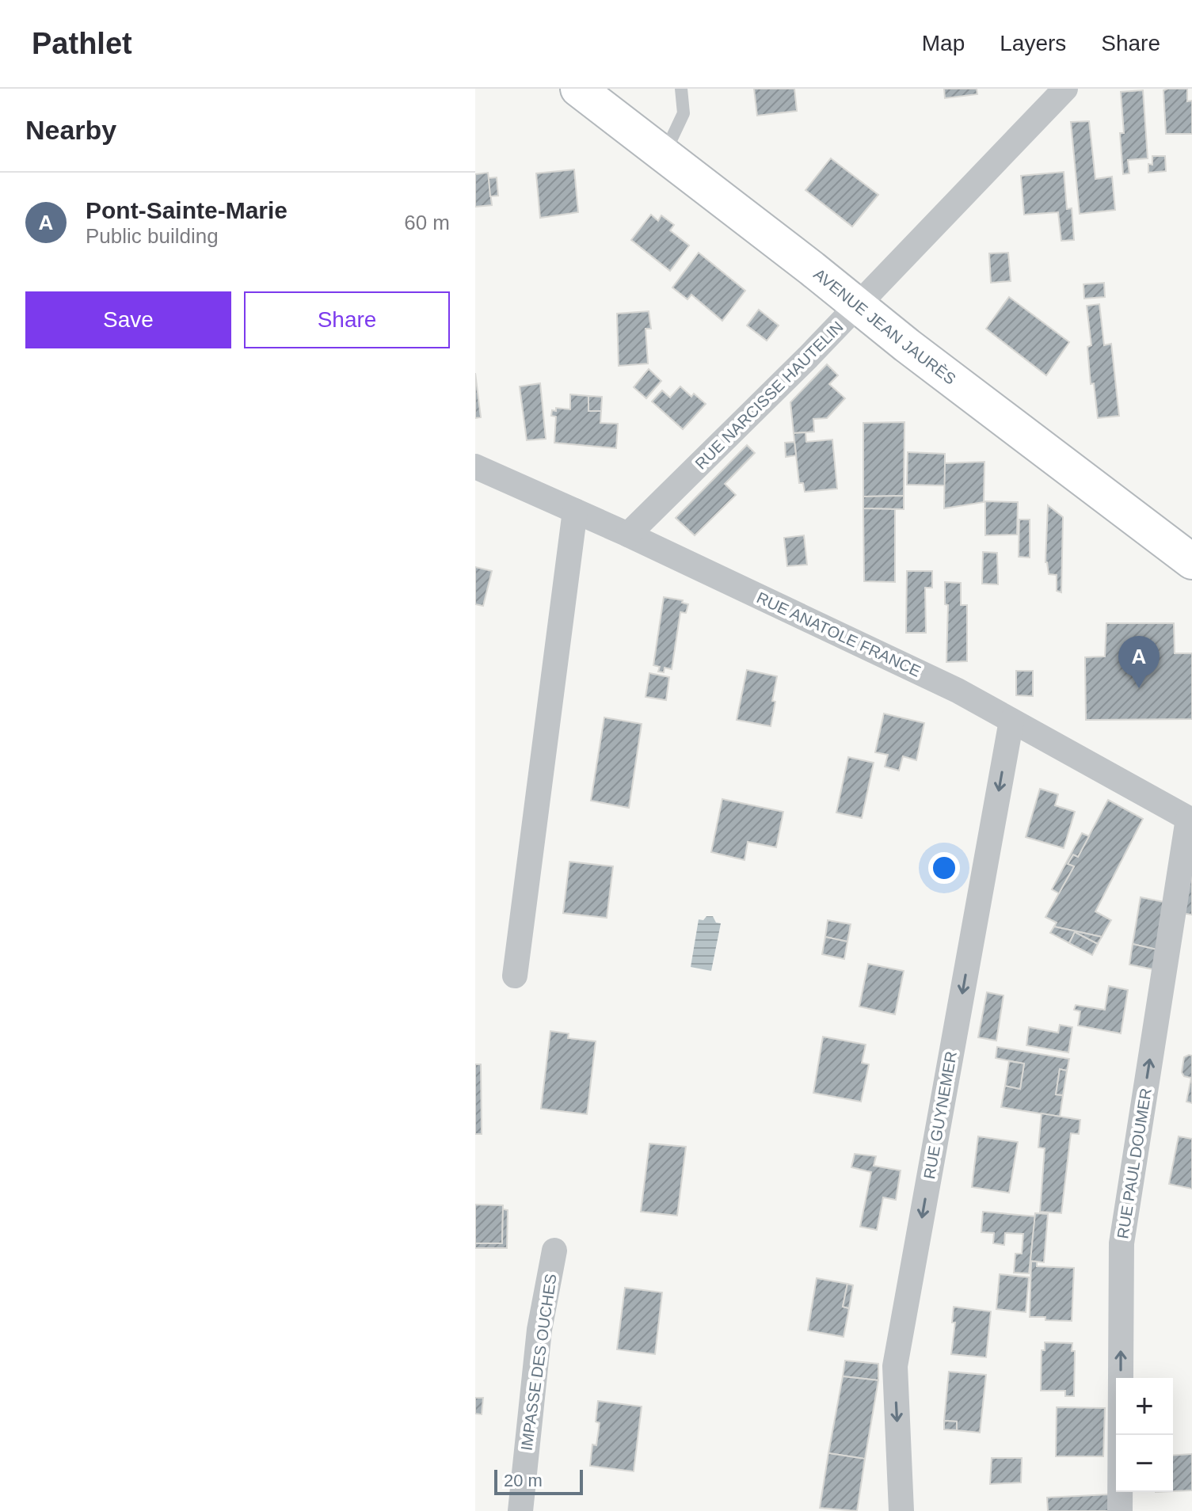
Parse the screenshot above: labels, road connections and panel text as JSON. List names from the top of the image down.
{
  "streets": {
    "main road": ["AVENUE JEAN JAURÈS"],
    "street": [
      "RUE NARCISSE HAUTELIN",
      "RUE ANATOLE FRANCE",
      "RUE GUYNEMER",
      "RUE PAUL DOUMER",
      "IMPASSE DES OUCHES"
    ]
  },
  "crossings": [
    ["AVENUE JEAN JAURÈS", "RUE NARCISSE HAUTELIN"],
    ["RUE NARCISSE HAUTELIN", "RUE ANATOLE FRANCE"],
    ["RUE ANATOLE FRANCE", "RUE GUYNEMER"],
    ["RUE ANATOLE FRANCE", "RUE PAUL DOUMER"]
  ],
  "one_way": ["RUE GUYNEMER", "RUE PAUL DOUMER"],
  "scale_bar": "20 m",
  "page": {
    "header": "Pathlet",
    "nav": ["Map", "Layers", "Share"],
    "heading": "Nearby",
    "list": [
      {
        "mark": "A",
        "name": "Pont-Sainte-Marie",
        "note": "Public building",
        "value": "60 m"
      }
    ],
    "buttons": ["Save", "Share"],
    "pins": "A",
    "map_buttons": ["+", "−"],
    "scale": "20 m"
  }
}
